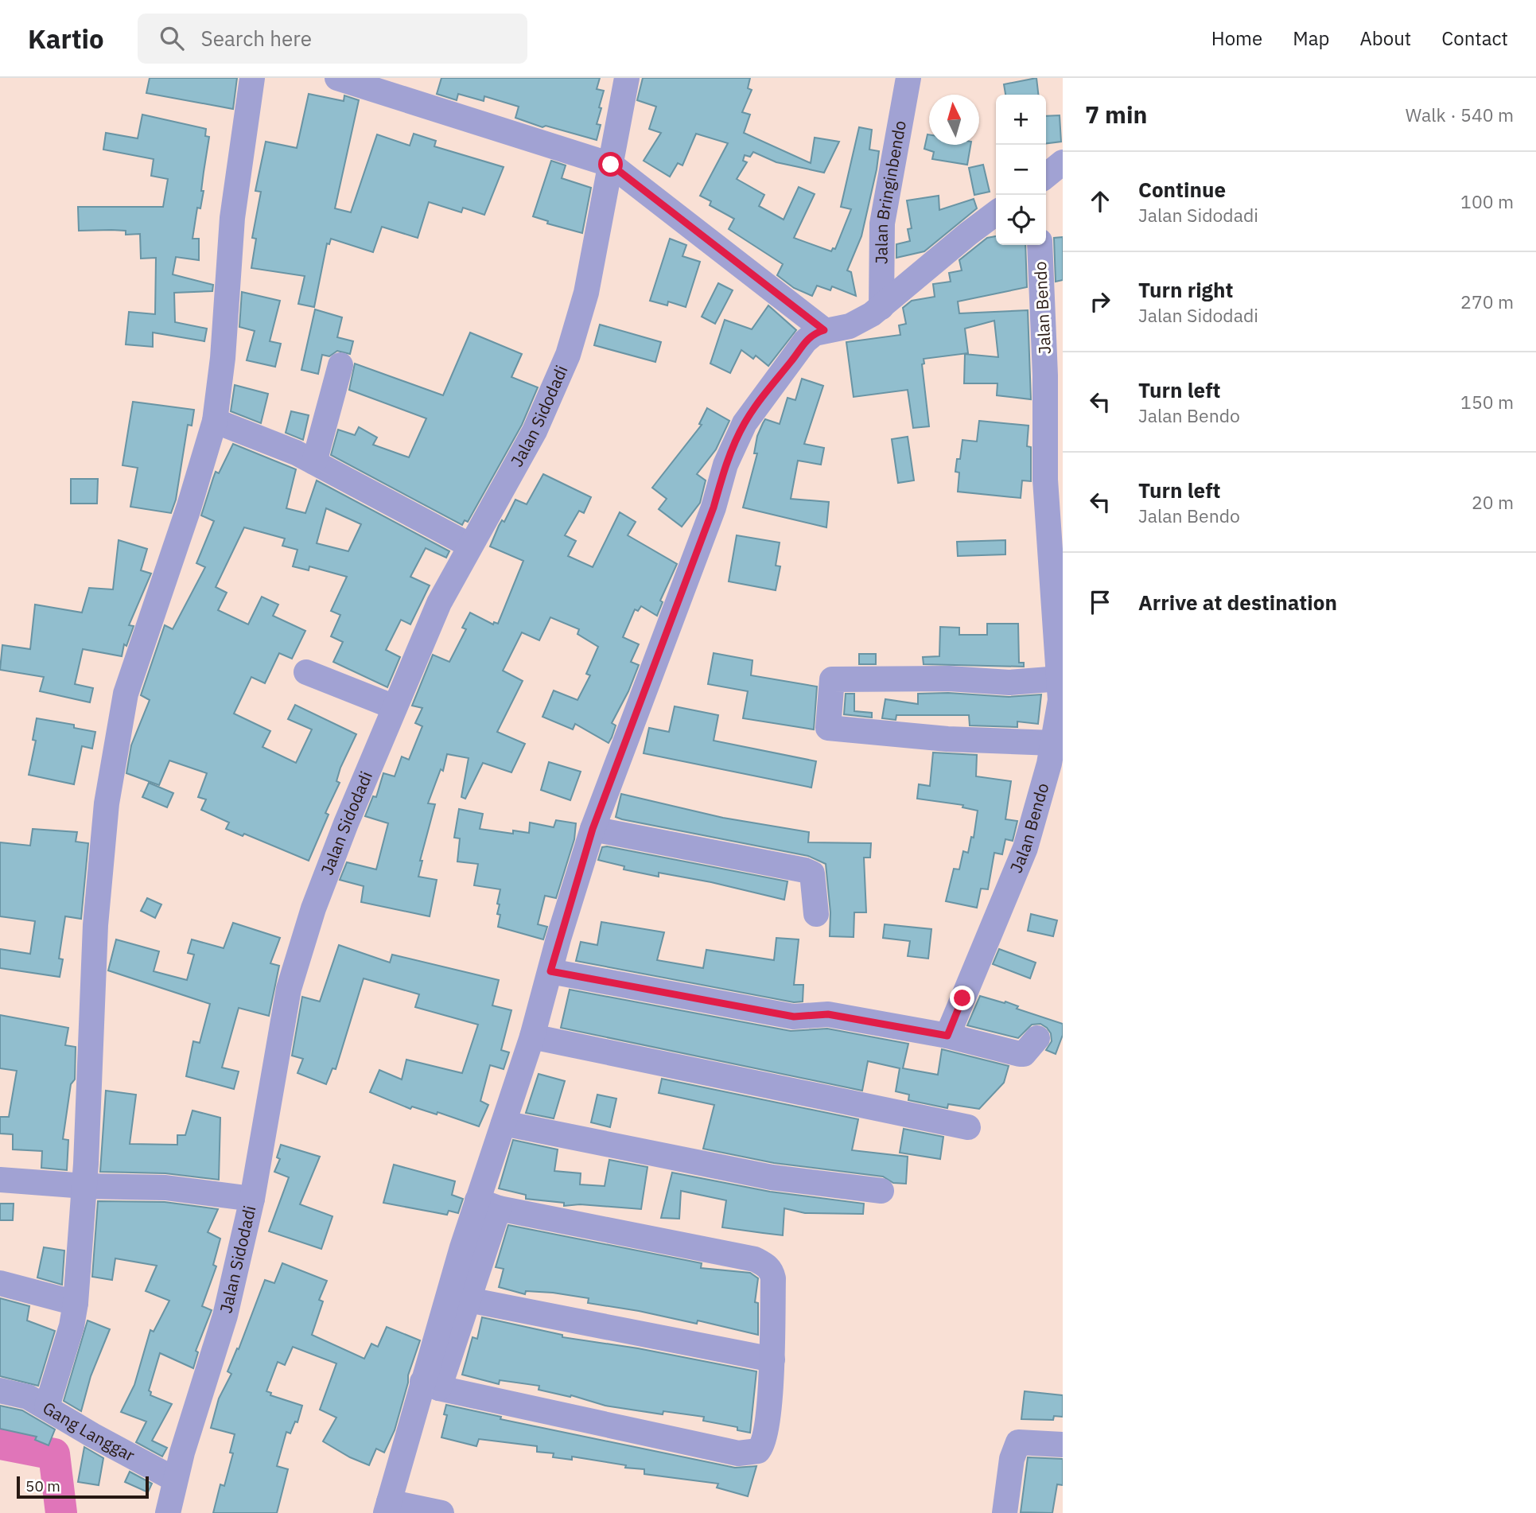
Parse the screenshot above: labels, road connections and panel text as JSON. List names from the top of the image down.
{
  "streets": {
    "street": [
      "Jalan Bringinbendo",
      "Jalan Bendo",
      "Jalan Sidodadi",
      "Gang Langgar"
    ]
  },
  "crossings": [
    ["Jalan Sidodadi", "Gang Langgar"]
  ],
  "scale_bar": "50 m",
  "north": "top",
  "page": {
    "header": "Kartio",
    "search": "Search here",
    "nav": [
      "Home",
      "Map",
      "About",
      "Contact"
    ],
    "heading": ["7 min", "Walk · 540 m"],
    "map_buttons": ["+", "−"],
    "list": [
      ["Continue", "Jalan Sidodadi", "100 m"],
      ["Turn right", "Jalan Sidodadi", "270 m"],
      ["Turn left", "Jalan Bendo", "150 m"],
      ["Turn left", "Jalan Bendo", "20 m"],
      "Arrive at destination"
    ],
    "scale": "50 m"
  }
}
